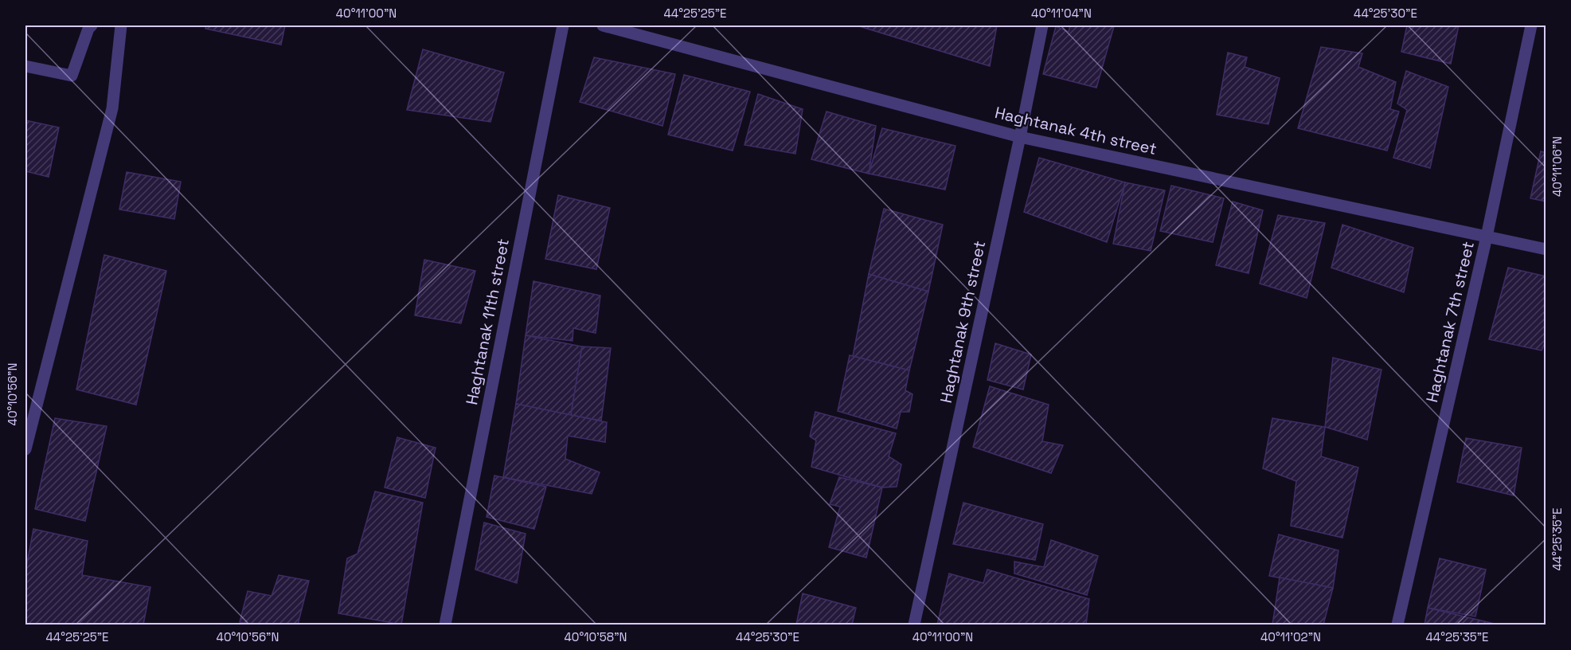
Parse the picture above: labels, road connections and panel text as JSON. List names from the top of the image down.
{
  "streets": {
    "street": [
      "Haghtanak 4th street",
      "Haghtanak 11th street",
      "Haghtanak 9th street",
      "Haghtanak 7th street"
    ]
  },
  "crossings": [
    ["Haghtanak 4th street", "Haghtanak 9th street"],
    ["Haghtanak 4th street", "Haghtanak 7th street"]
  ],
  "coordinates": [
    "40°11'00\"N",
    "44°25'25\"E",
    "40°11'04\"N",
    "44°25'30\"E",
    "40°11'06\"N",
    "40°10'56\"N",
    "44°25'35\"E",
    "40°10'58\"N",
    "40°11'02\"N"
  ]
}
